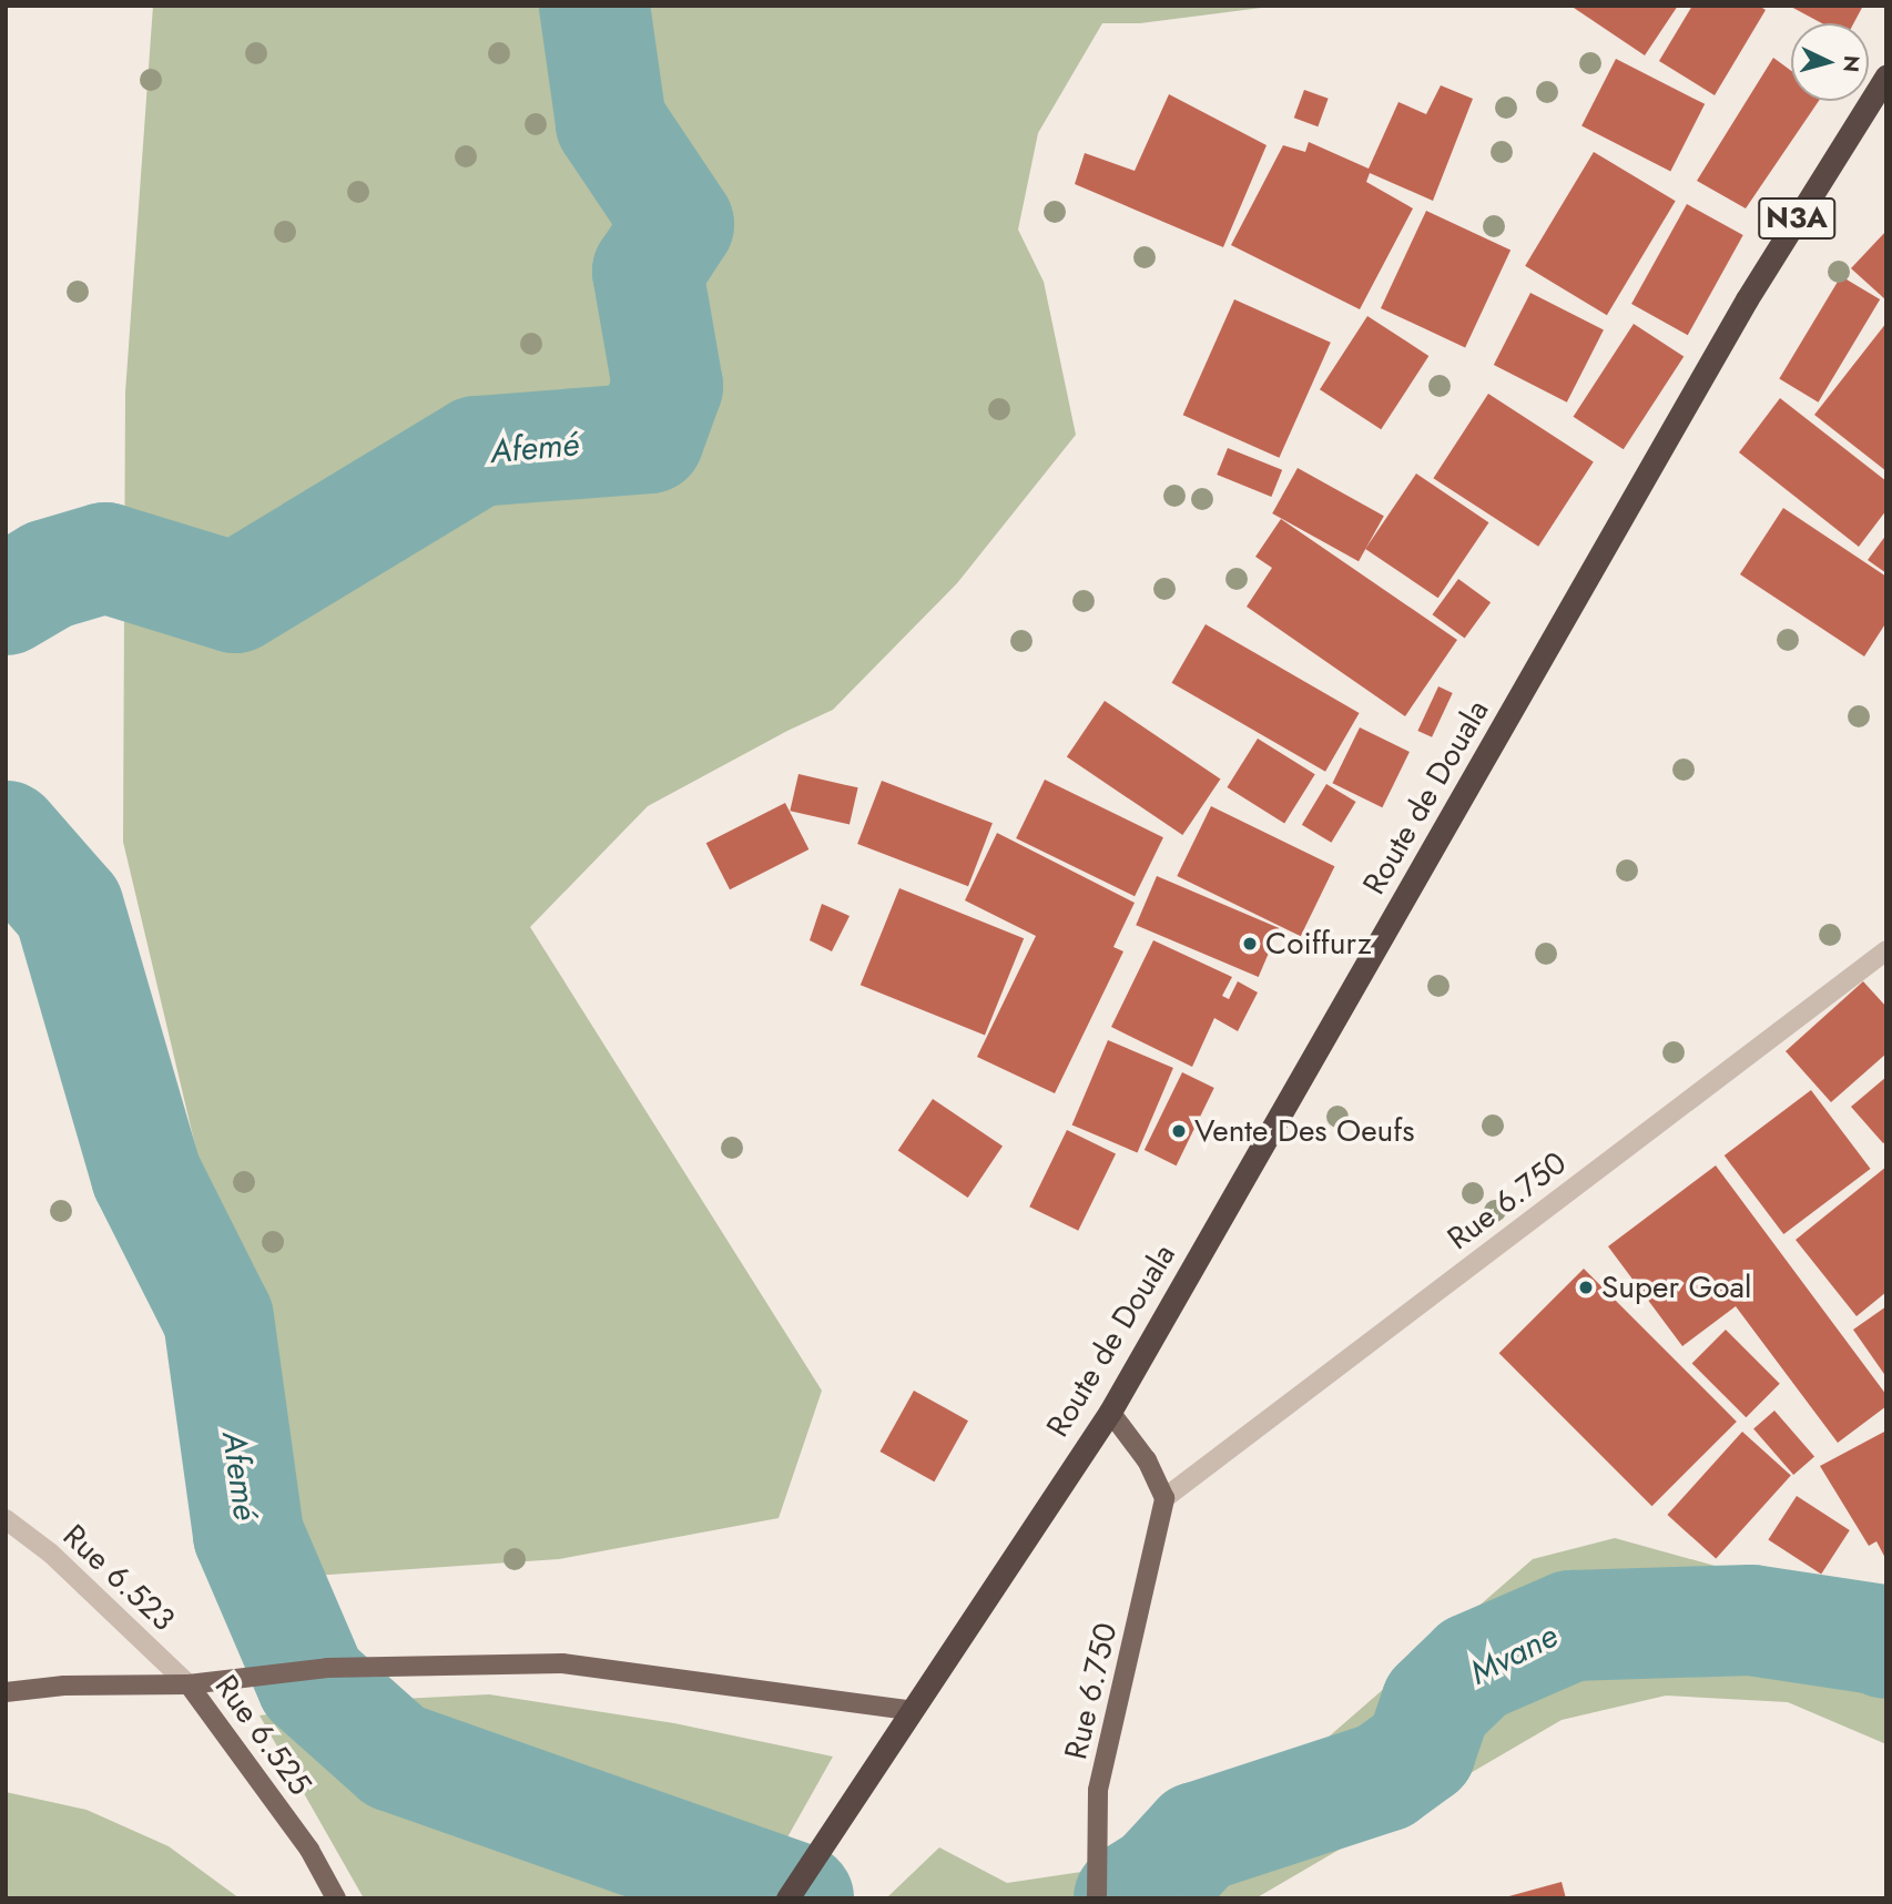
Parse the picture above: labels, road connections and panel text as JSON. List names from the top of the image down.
{
  "streets": {
    "highway": ["N3A", "Route de Douala"],
    "main road": ["Rue 6.750", "Rue 6.525"],
    "street": ["Rue 6.523"]
  },
  "crossings": [
    ["Rue 6.523", "Rue 6.525"]
  ],
  "water": ["Afemé", "Mvane"],
  "places": ["Coiffurz", "Vente Des Oeufs", "Super Goal"],
  "north": "right"
}
